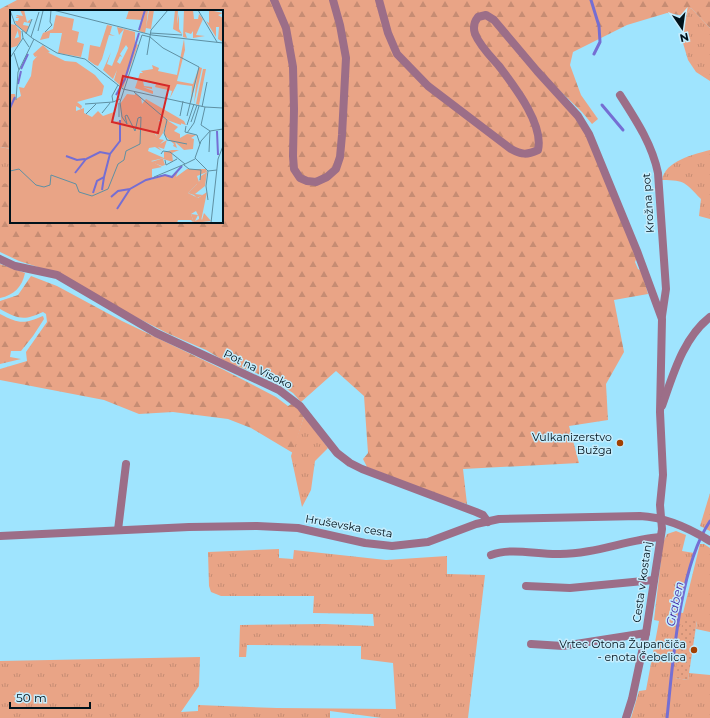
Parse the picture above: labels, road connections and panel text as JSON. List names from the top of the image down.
{
  "streets": {
    "street": [
      "Krožna pot",
      "Pot na Visoko",
      "Hruševska cesta",
      "Cesta v kostanj"
    ]
  },
  "crossings": [
    ["Krožna pot", "Hruševska cesta"],
    ["Krožna pot", "Cesta v kostanj"],
    ["Pot na Visoko", "Hruševska cesta"],
    ["Hruševska cesta", "Cesta v kostanj"]
  ],
  "water": ["Graben"],
  "places": ["Vulkanizerstvo Bužga", "Vrtec Otona Župančiča - enota Čebelica"],
  "scale_bar": "50 m",
  "north": "bottom"
}
